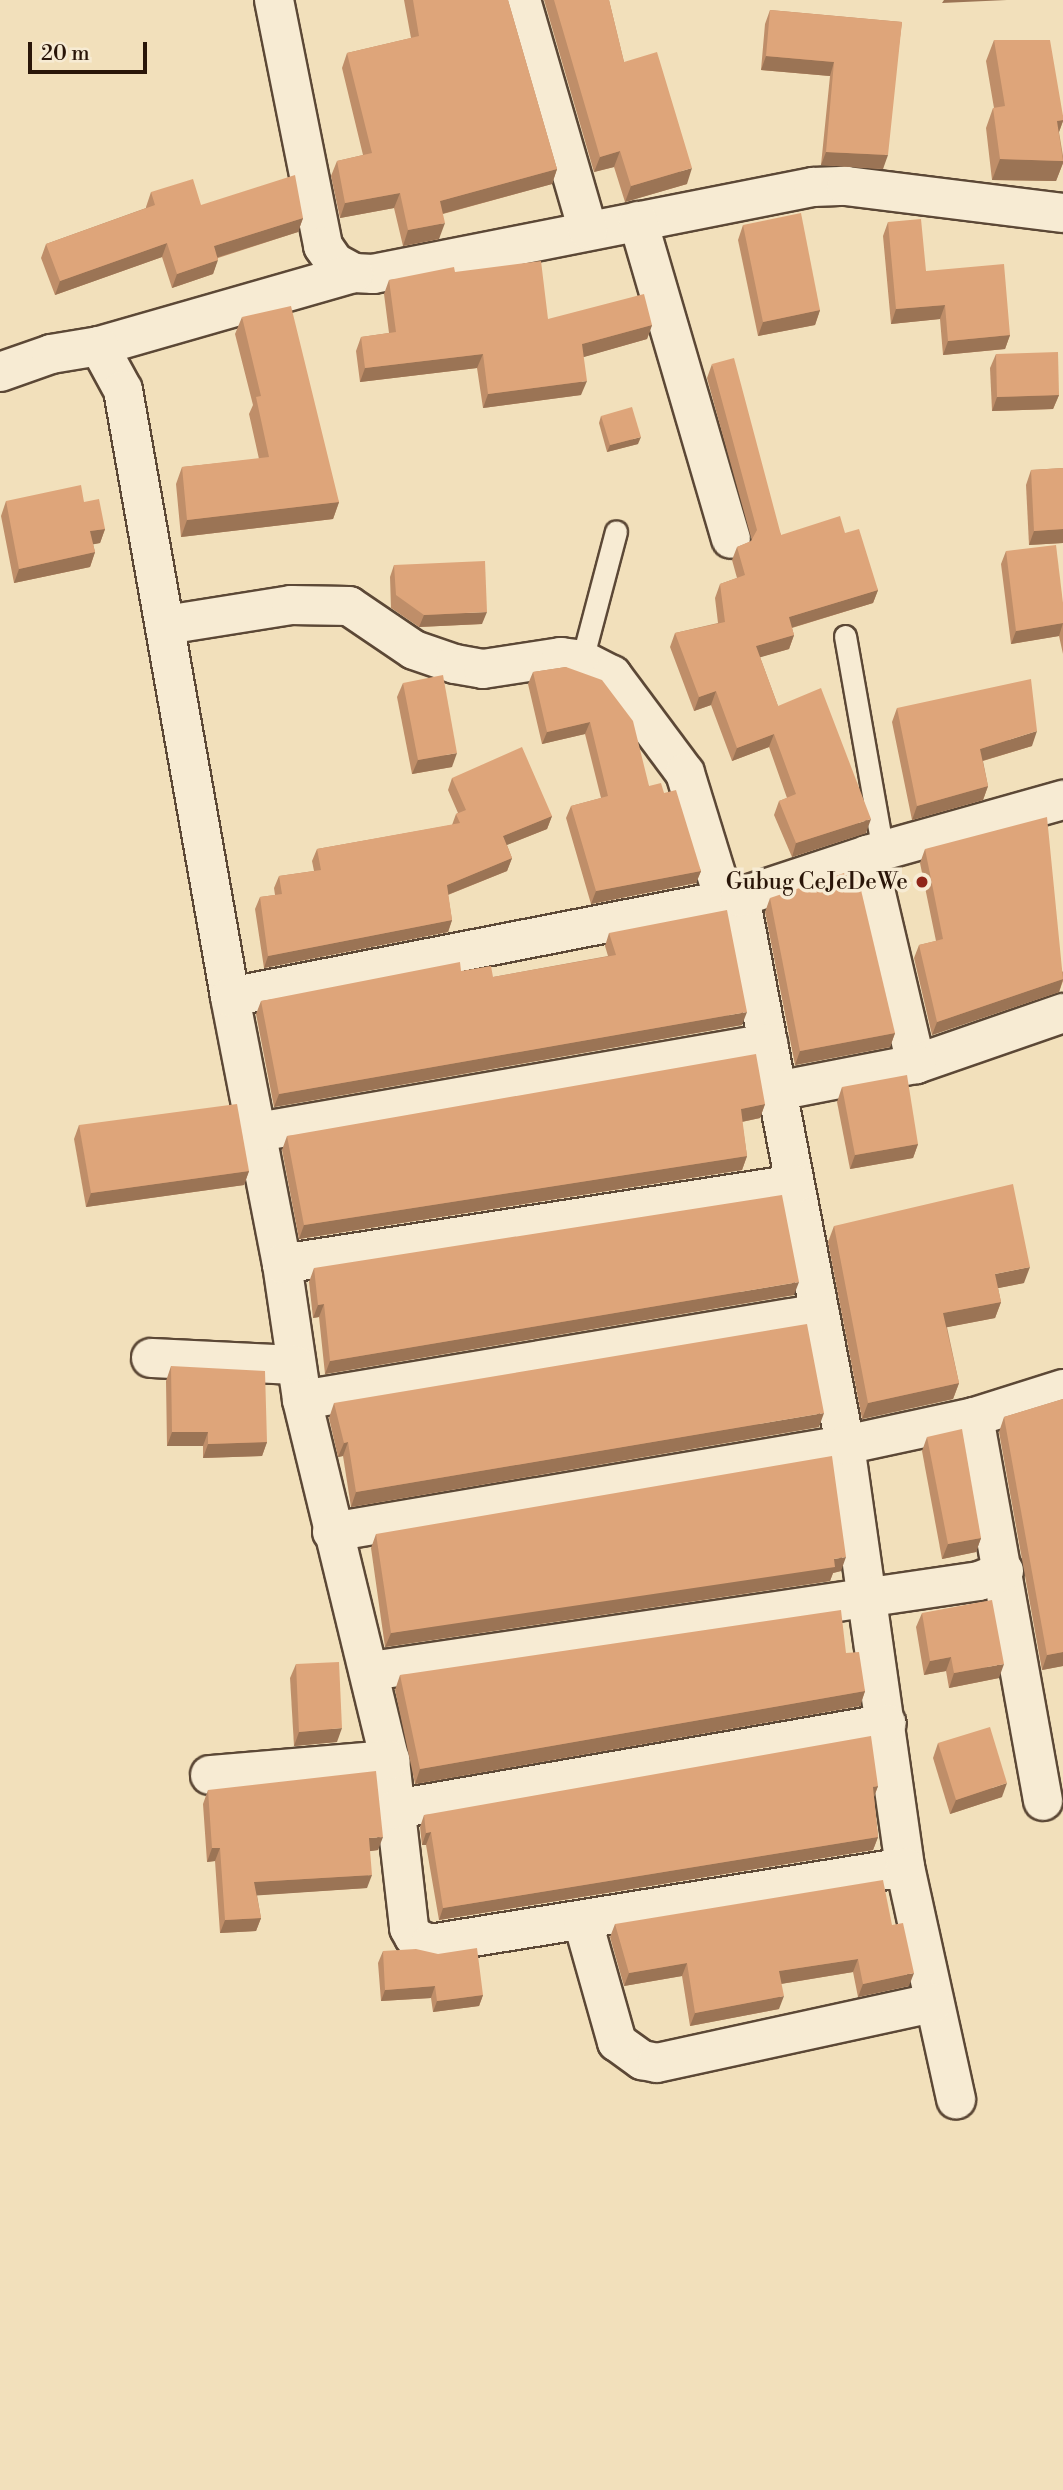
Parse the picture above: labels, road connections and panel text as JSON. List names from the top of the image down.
{
  "places": ["Gubug CeJeDeWe"],
  "scale_bar": "20 m"
}
